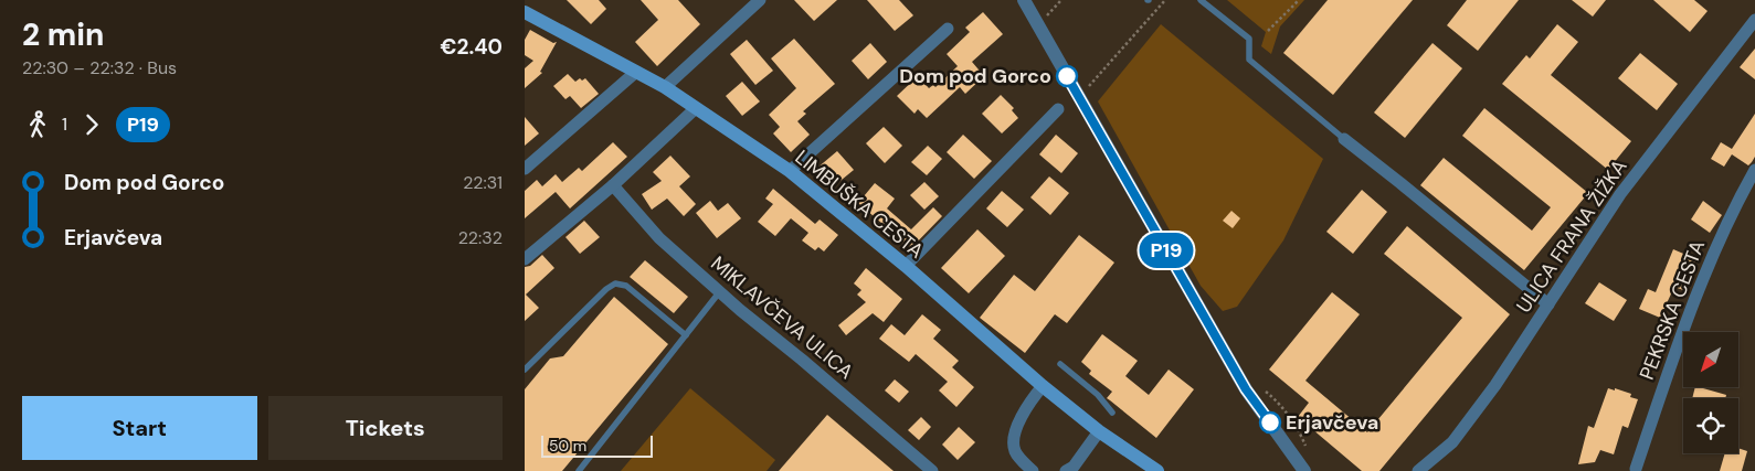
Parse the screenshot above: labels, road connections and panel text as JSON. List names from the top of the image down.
{
  "streets": {
    "main road": ["LIMBUŠKA CESTA"],
    "street": ["ULICA FRANA ŽIŽKA", "PEKRSKA CESTA", "MIKLAVČEVA ULICA"]
  },
  "places": ["Dom pod Gorco", "Erjavčeva"],
  "lines": ["bus line P19"],
  "scale_bar": "50 m",
  "north": "bottom left",
  "page": {
    "heading": ["2 min", "22:30 – 22:32 · Bus", "€2.40"],
    "on_map": "P19",
    "legs": ["1", "P19"],
    "list": [
      {
        "name": "Dom pod Gorco",
        "value": "22:31"
      },
      {
        "name": "Erjavčeva",
        "value": "22:32"
      }
    ],
    "buttons": ["Start", "Tickets"],
    "scale": "50 m"
  }
}
